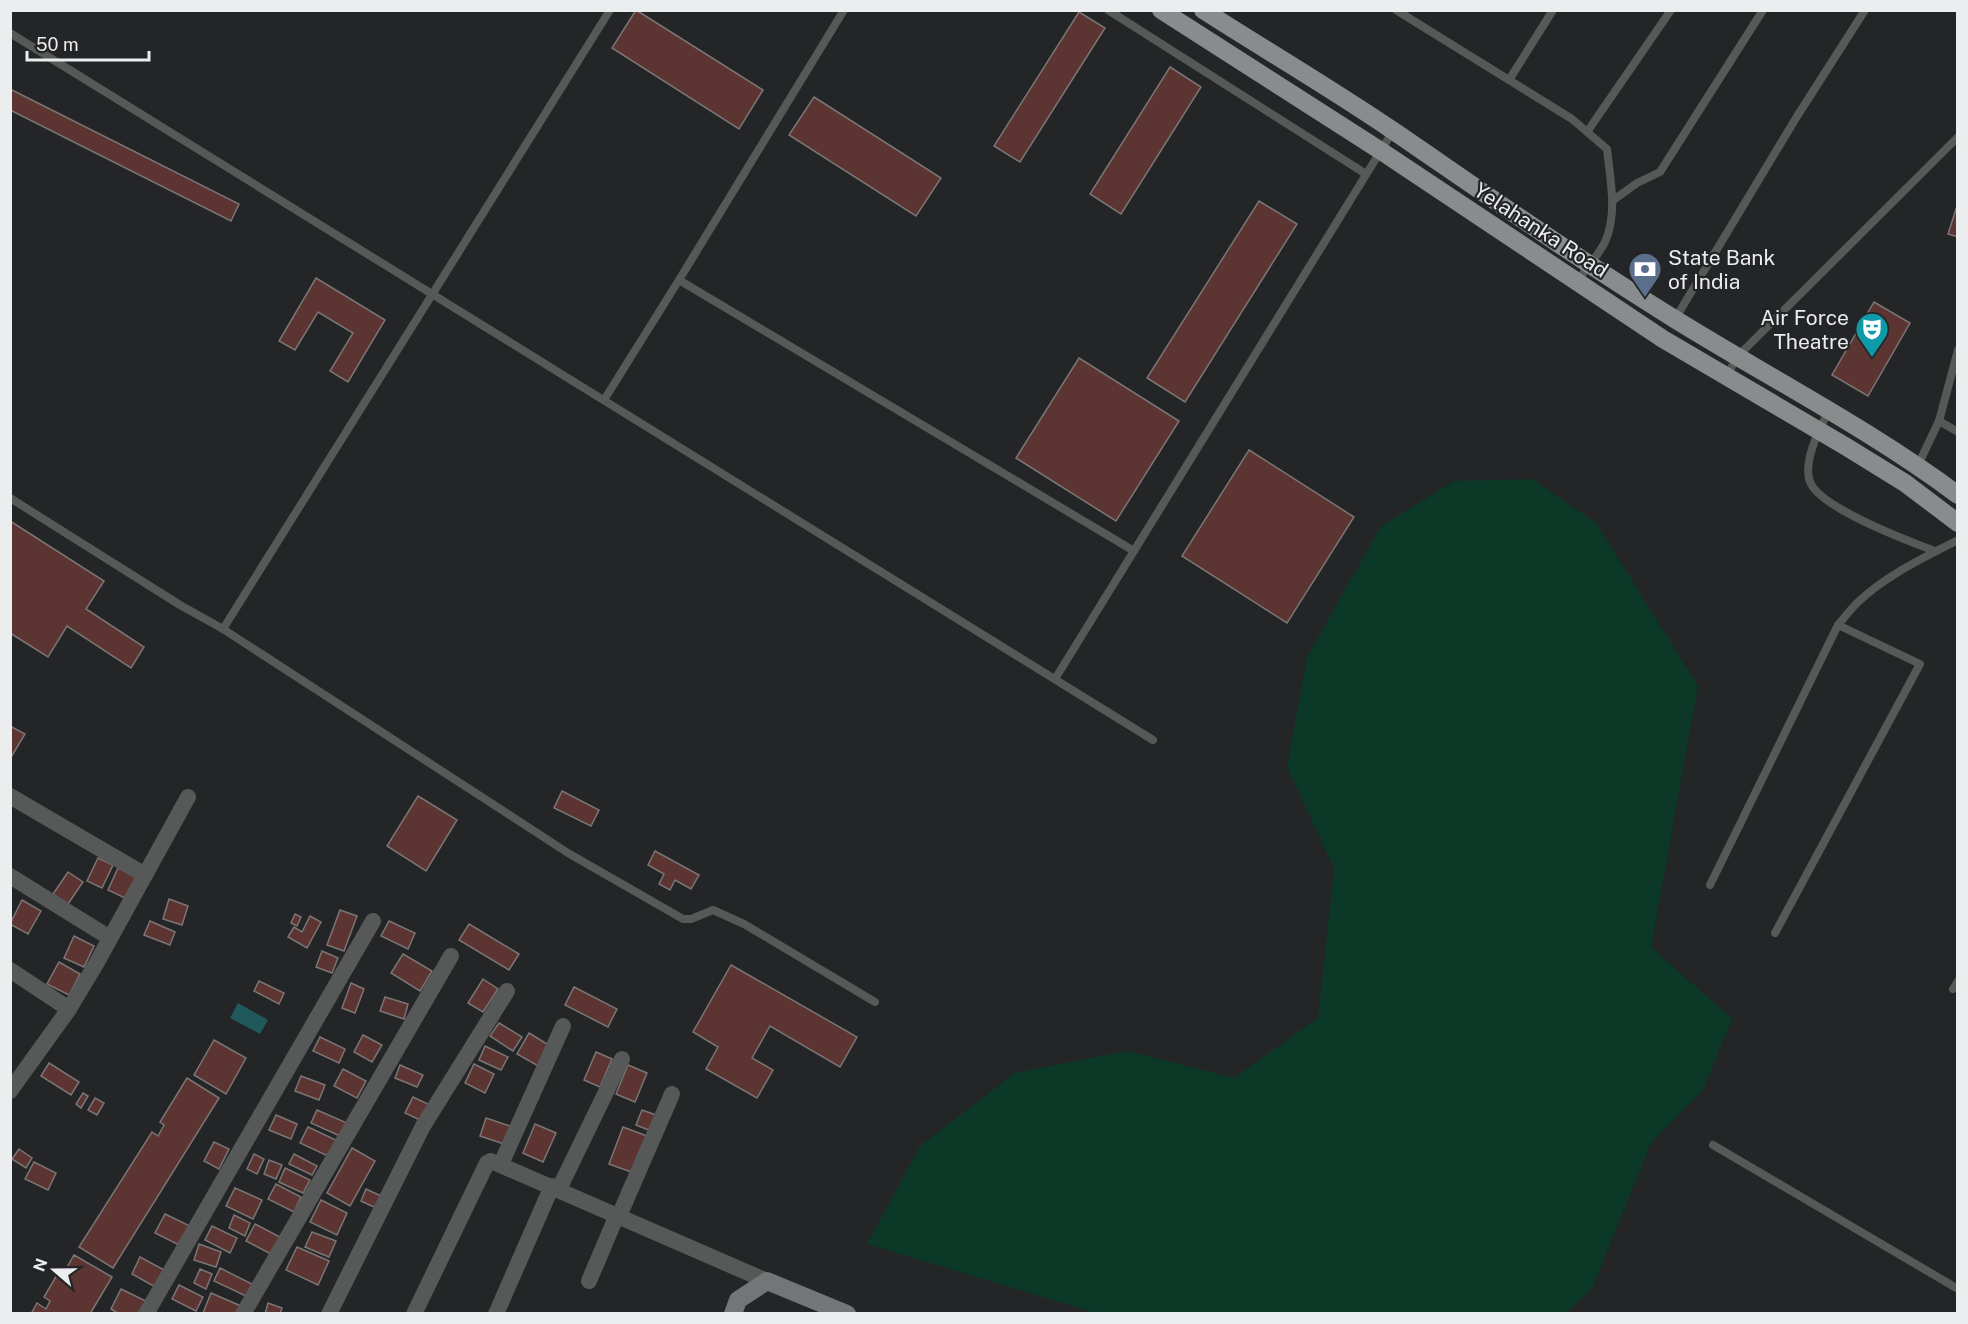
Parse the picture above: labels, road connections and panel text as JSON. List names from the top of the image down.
{
  "streets": {
    "main road": ["Yelahanka Road"]
  },
  "places": {
    "bank": ["State Bank of India"],
    "theatre": ["Air Force Theatre"]
  },
  "scale_bar": "50 m",
  "north": "left"
}
